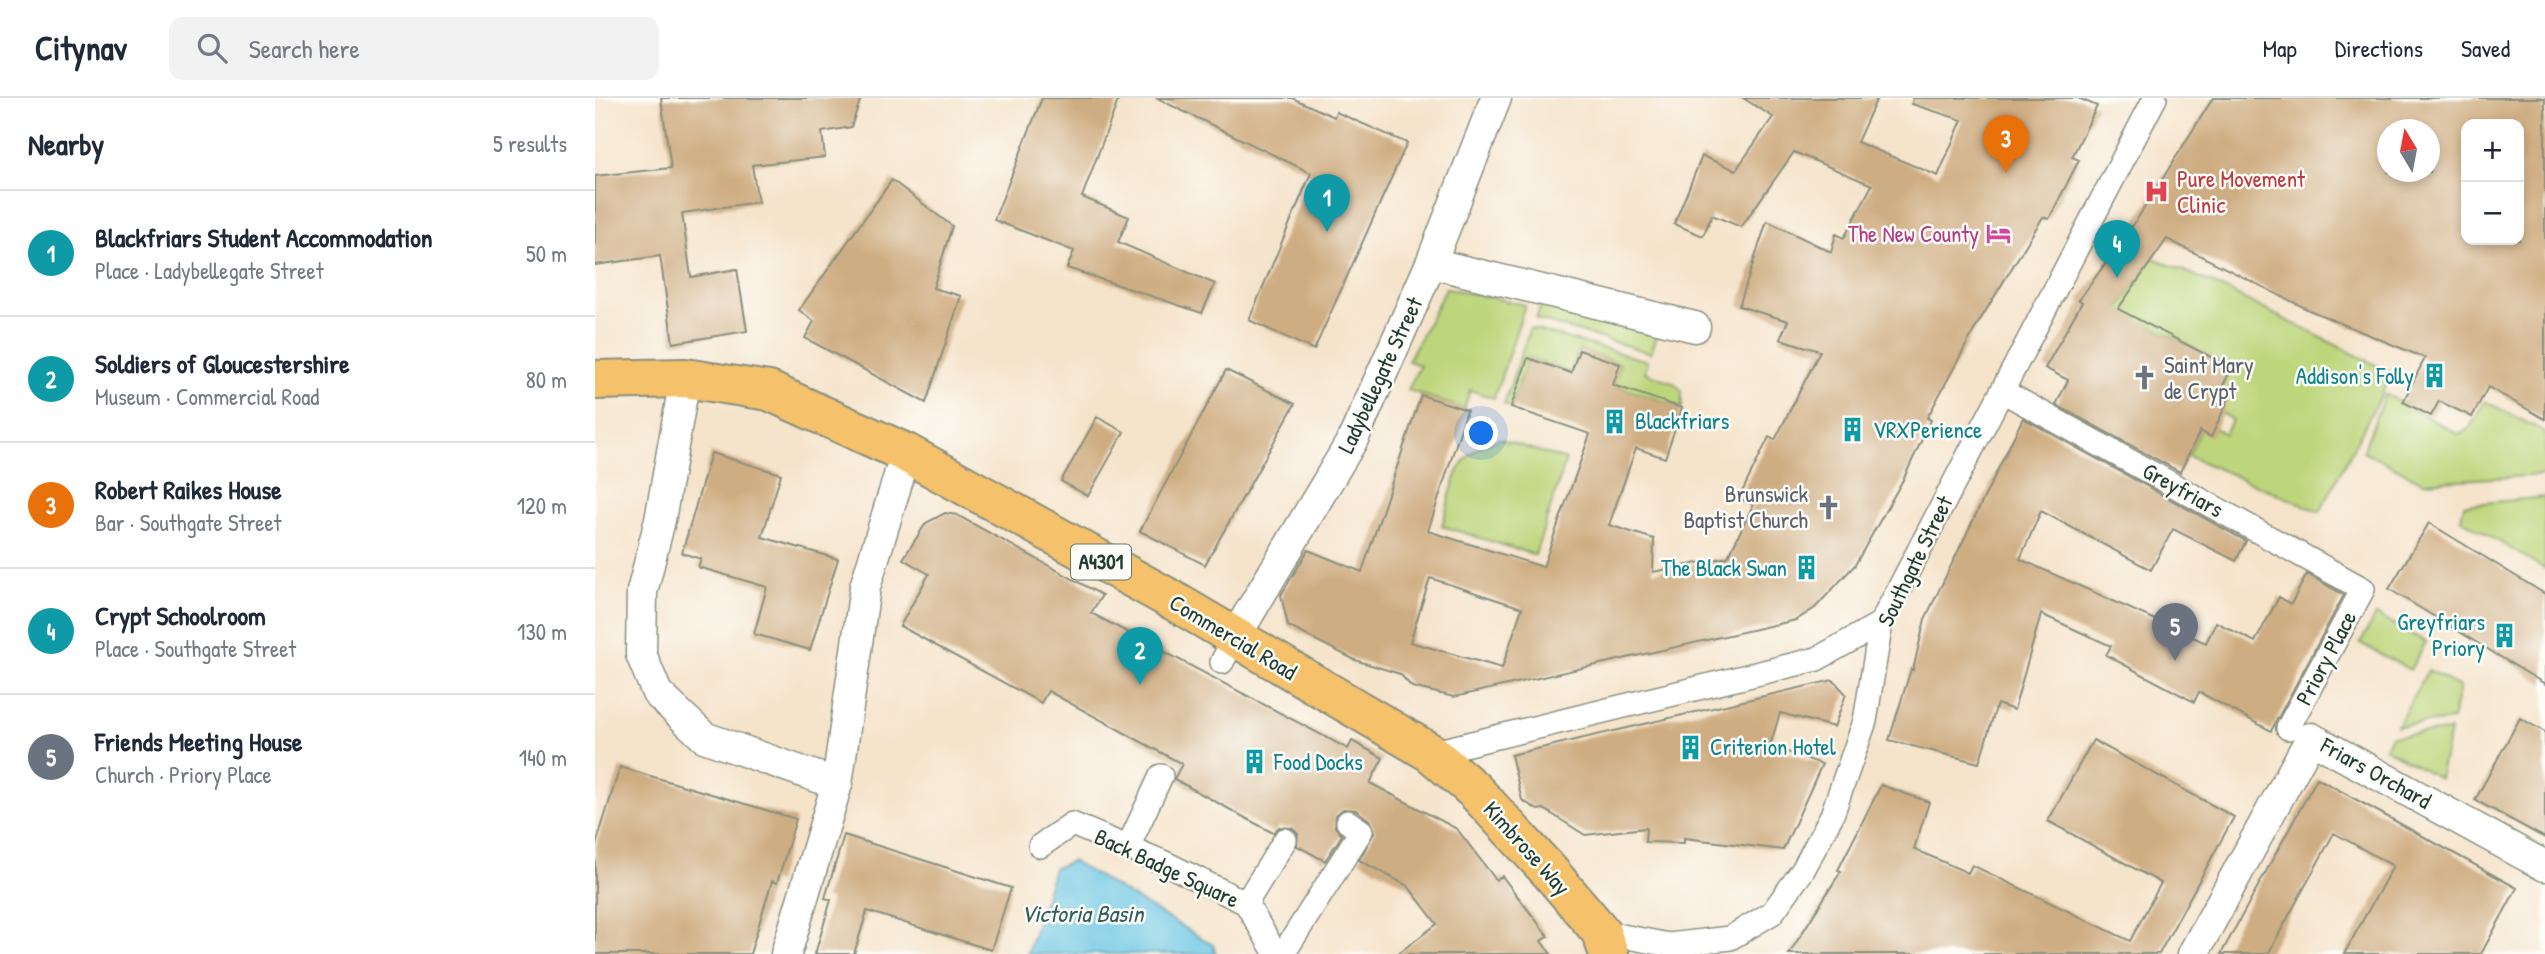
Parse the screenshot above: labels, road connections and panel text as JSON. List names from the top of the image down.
{
  "streets": {
    "main road": ["A4301", "Commercial Road", "Kimbrose Way"],
    "street": [
      "Ladybellegate Street",
      "Greyfriars",
      "Southgate Street",
      "Priory Place",
      "Friars Orchard",
      "Back Badge Square"
    ]
  },
  "crossings": [
    ["Ladybellegate Street", "Commercial Road"],
    ["Greyfriars", "Southgate Street"],
    ["Greyfriars", "Priory Place"],
    ["Southgate Street", "Kimbrose Way"],
    ["Commercial Road", "Kimbrose Way"]
  ],
  "water": ["Victoria Basin"],
  "places": {
    "hospital": ["Pure Movement Clinic"],
    "hotel": ["The New County"],
    "building": [
      "Addison's Folly",
      "Blackfriars",
      "VRXPerience",
      "The Black Swan",
      "Greyfriars Priory",
      "Criterion Hotel",
      "Food Docks"
    ],
    "church": ["Saint Mary de Crypt", "Brunswick Baptist Church"]
  },
  "north": "top",
  "page": {
    "header": "Citynav",
    "search": "Search here",
    "nav": ["Map", "Directions", "Saved"],
    "heading": ["Nearby", "5 results"],
    "pins": [
      "3",
      "1",
      "4",
      "5",
      "2"
    ],
    "map_buttons": ["+", "−"],
    "list": [
      {
        "mark": "1",
        "name": "Blackfriars Student Accommodation",
        "note": "Place · Ladybellegate Street",
        "value": "50 m"
      },
      {
        "mark": "2",
        "name": "Soldiers of Gloucestershire",
        "note": "Museum · Commercial Road",
        "value": "80 m"
      },
      {
        "mark": "3",
        "name": "Robert Raikes House",
        "note": "Bar · Southgate Street",
        "value": "120 m"
      },
      {
        "mark": "4",
        "name": "Crypt Schoolroom",
        "note": "Place · Southgate Street",
        "value": "130 m"
      },
      {
        "mark": "5",
        "name": "Friends Meeting House",
        "note": "Church · Priory Place",
        "value": "140 m"
      }
    ]
  }
}
